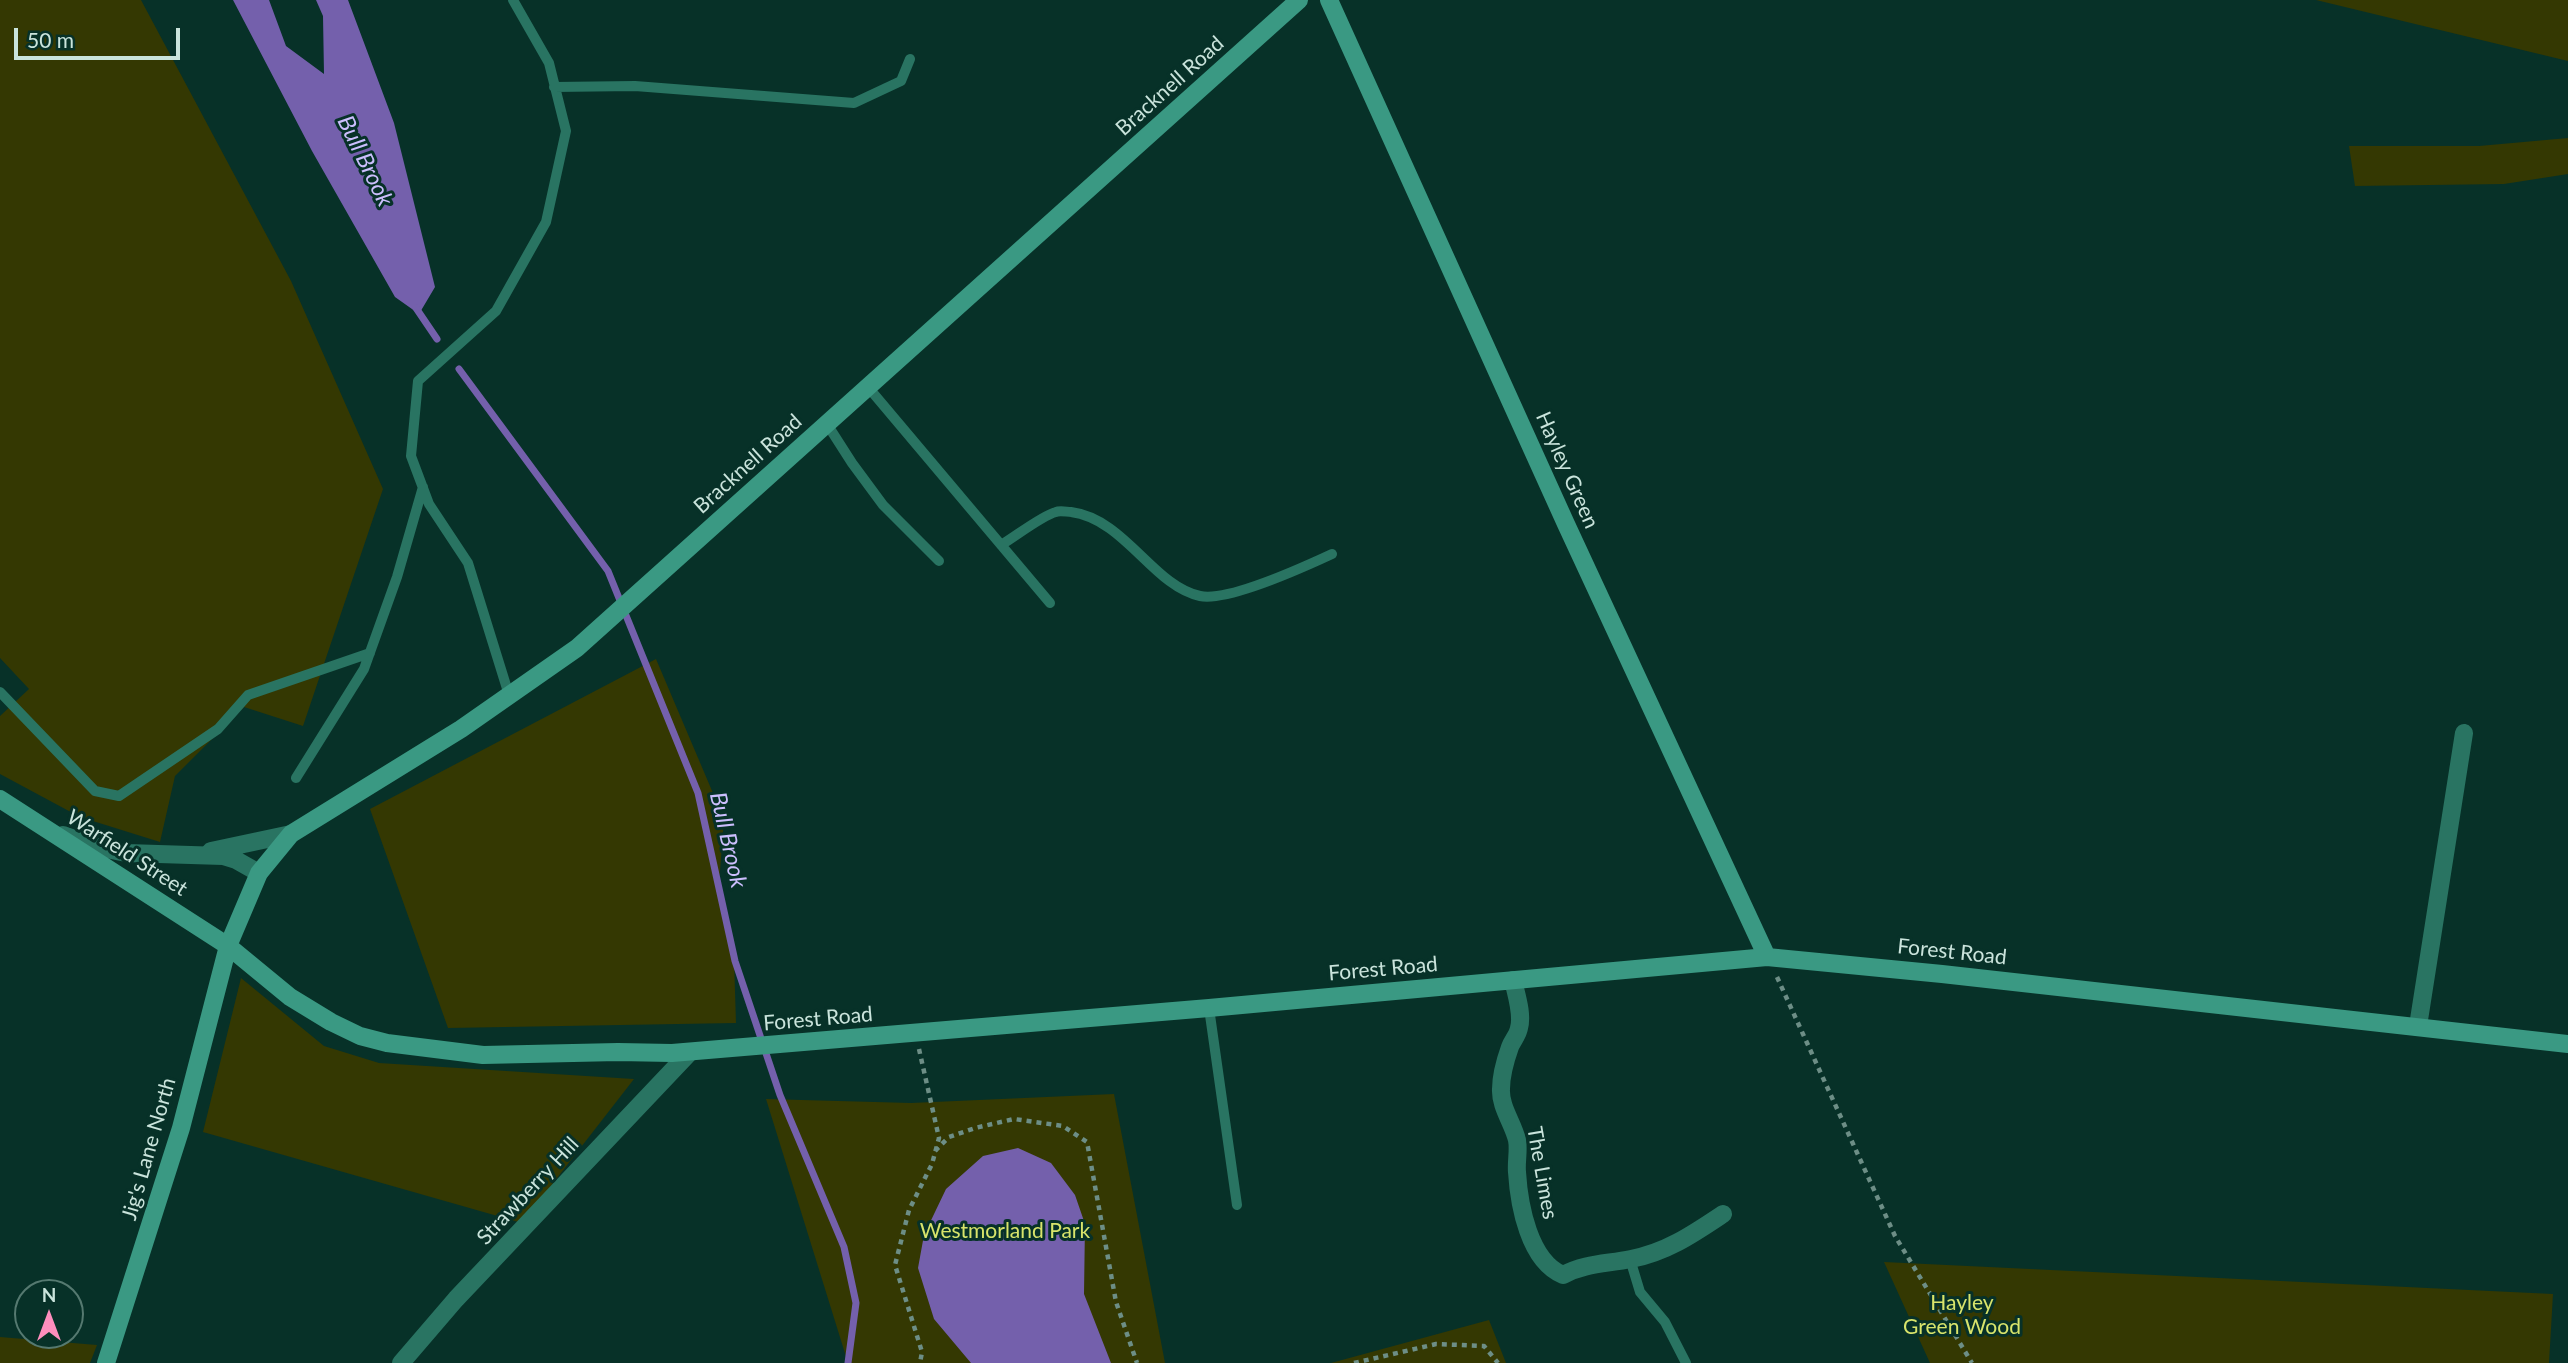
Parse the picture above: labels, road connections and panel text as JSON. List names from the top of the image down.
{
  "streets": {
    "main road": [
      "Bracknell Road",
      "Hayley Green",
      "Warfield Street",
      "Forest Road",
      "Jig's Lane North"
    ],
    "street": ["The Limes", "Strawberry Hill"]
  },
  "crossings": [
    ["Bracknell Road", "Warfield Street"],
    ["Bracknell Road", "Forest Road"],
    ["Bracknell Road", "Jig's Lane North"],
    ["Hayley Green", "Forest Road"],
    ["Warfield Street", "Forest Road"],
    ["Warfield Street", "Jig's Lane North"],
    ["Forest Road", "Jig's Lane North"],
    ["Forest Road", "The Limes"],
    ["Forest Road", "Strawberry Hill"]
  ],
  "water": ["Bull Brook"],
  "parks": ["Westmorland Park", "Hayley Green Wood"],
  "scale_bar": "50 m",
  "north": "top"
}
